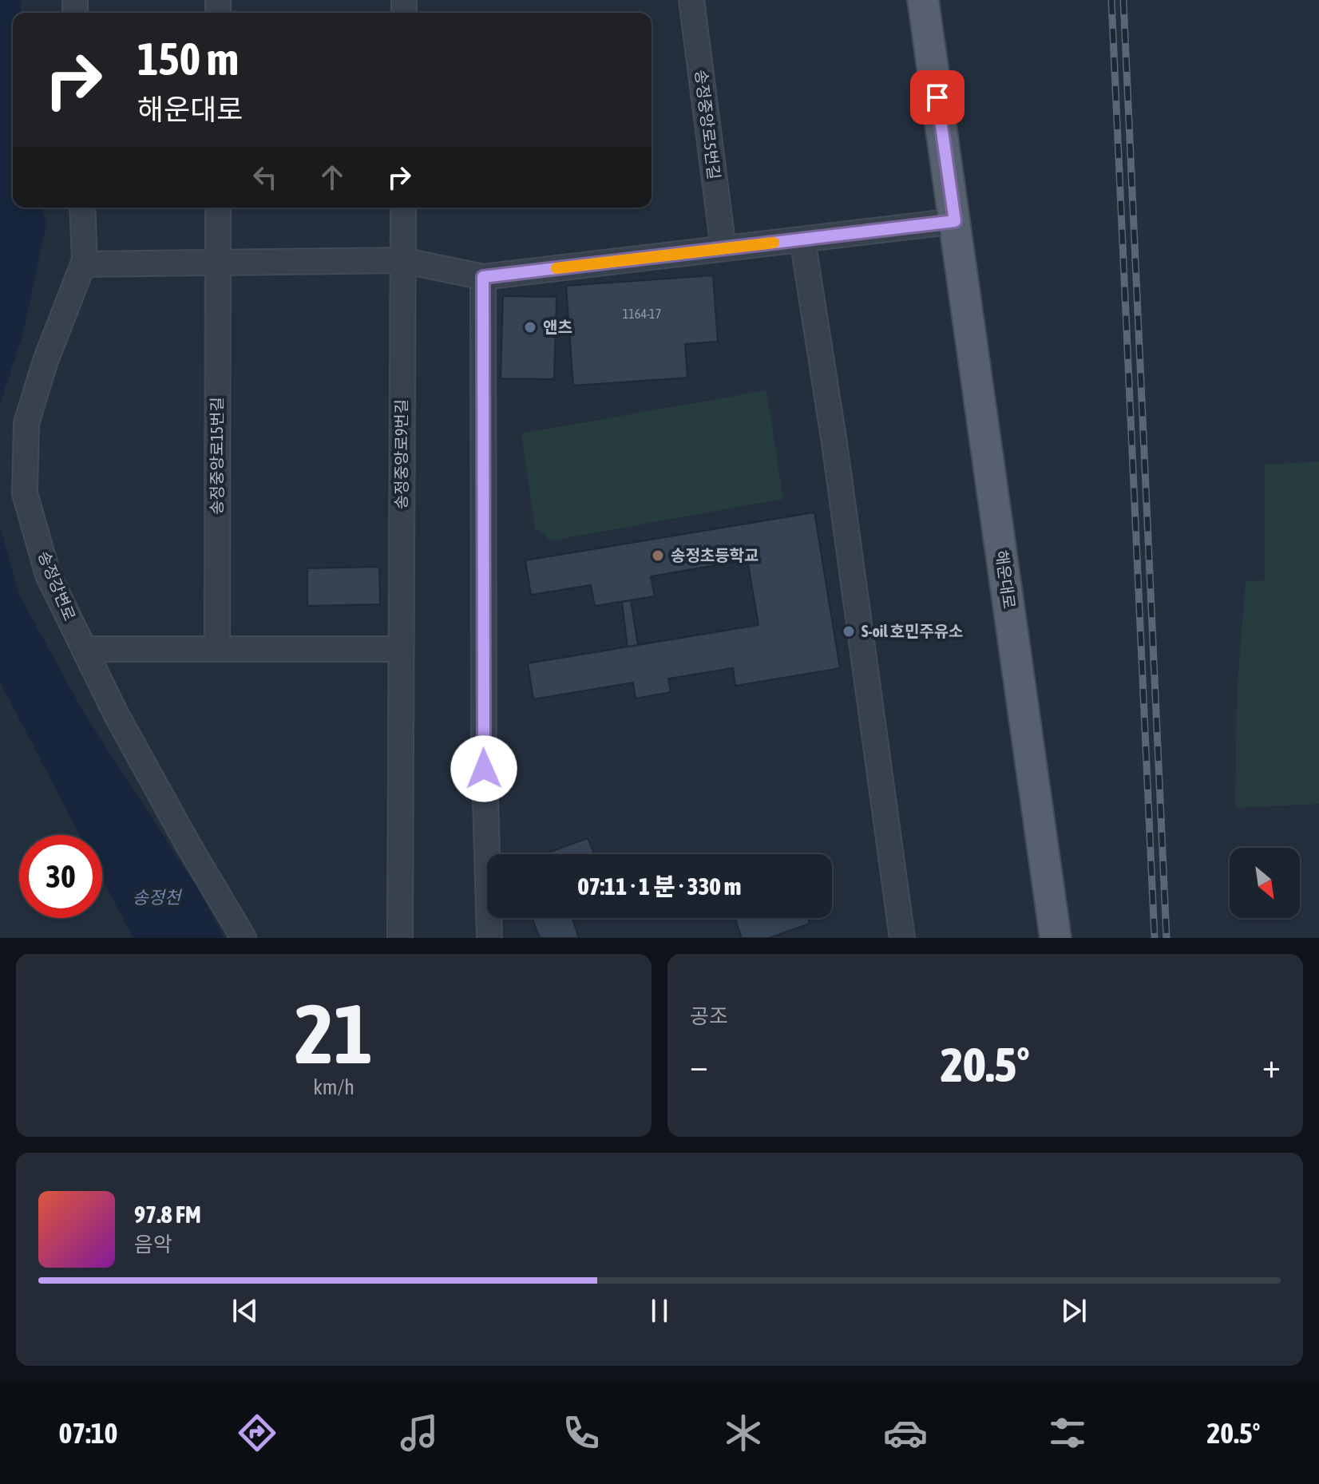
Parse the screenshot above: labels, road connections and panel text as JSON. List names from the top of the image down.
{
  "streets": {
    "main road": ["해운대로"],
    "street": [
      "송정중앙로5번길",
      "송정중앙로9번길",
      "송정중앙로15번길",
      "송정강변로"
    ]
  },
  "water": ["송정천"],
  "places": ["앤츠", "송정초등학교", "S-oil 호민주유소"],
  "house_numbers": ["1164-17"],
  "north": "bottom right",
  "page": {
    "turn": ["150 m", "해운대로"],
    "limit": "30",
    "trip": "07:11 · 1 분 · 330 m",
    "tile": [
      ["21", "km/h"],
      "공조"
    ],
    "heat": ["−", "20.5°", "+"],
    "song": ["97.8 FM", "음악"],
    "tabs": ["07:10", "20.5°"]
  }
}
